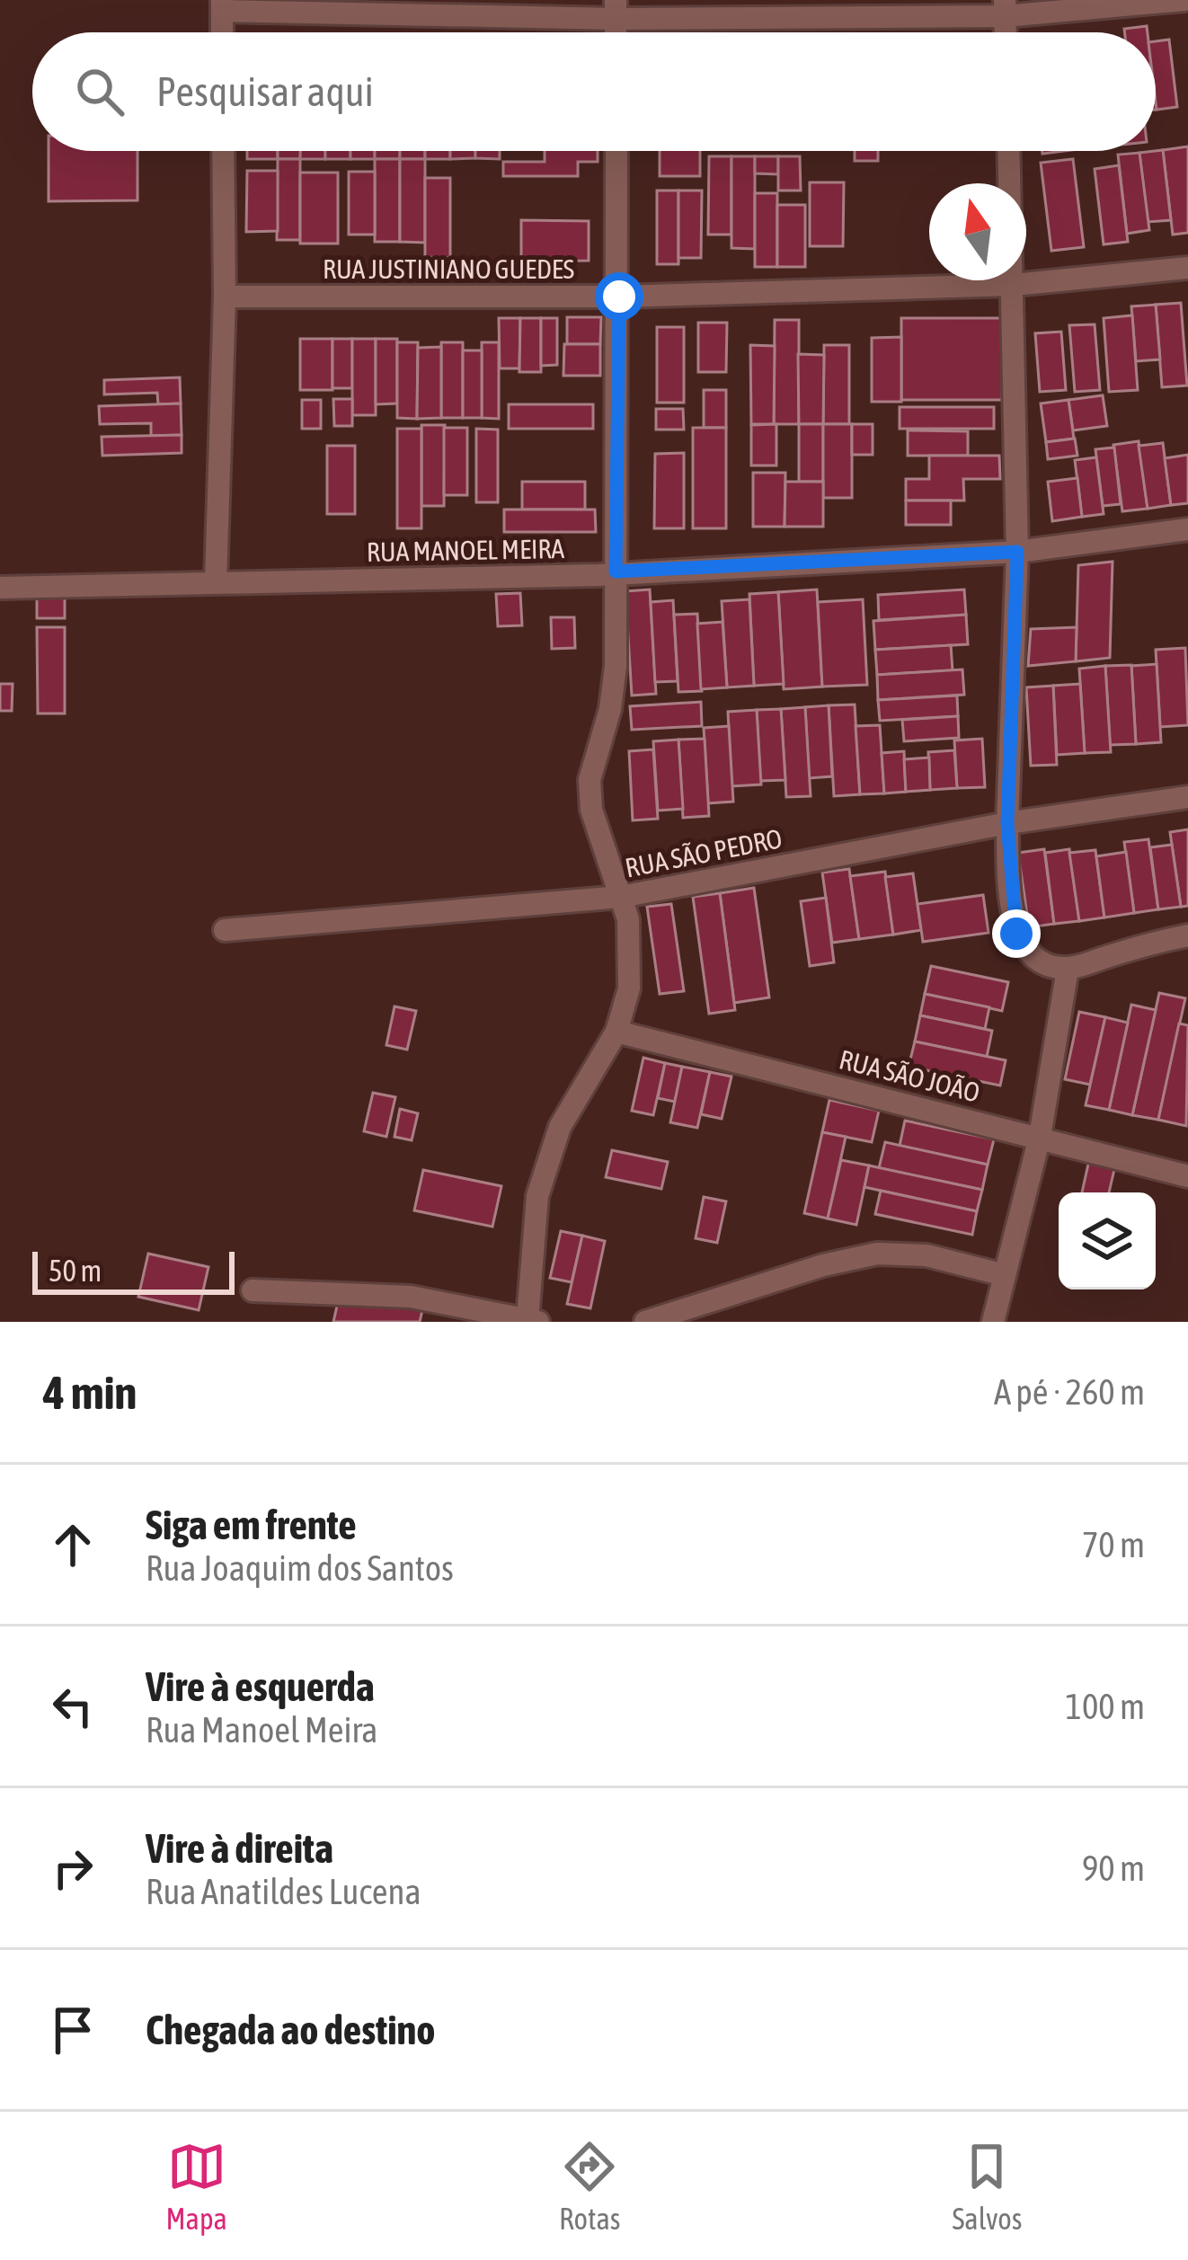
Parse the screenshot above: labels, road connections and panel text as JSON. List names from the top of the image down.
{
  "streets": {
    "street": [
      "RUA JUSTINIANO GUEDES",
      "RUA MANOEL MEIRA",
      "RUA SÃO PEDRO",
      "RUA SÃO JOÃO"
    ]
  },
  "scale_bar": "50 m",
  "north": "top",
  "page": {
    "search": "Pesquisar aqui",
    "scale": "50 m",
    "heading": ["4 min", "A pé · 260 m"],
    "list": [
      ["Siga em frente", "Rua Joaquim dos Santos", "70 m"],
      ["Vire à esquerda", "Rua Manoel Meira", "100 m"],
      ["Vire à direita", "Rua Anatildes Lucena", "90 m"],
      "Chegada ao destino"
    ],
    "nav": ["Mapa", "Rotas", "Salvos"]
  }
}
